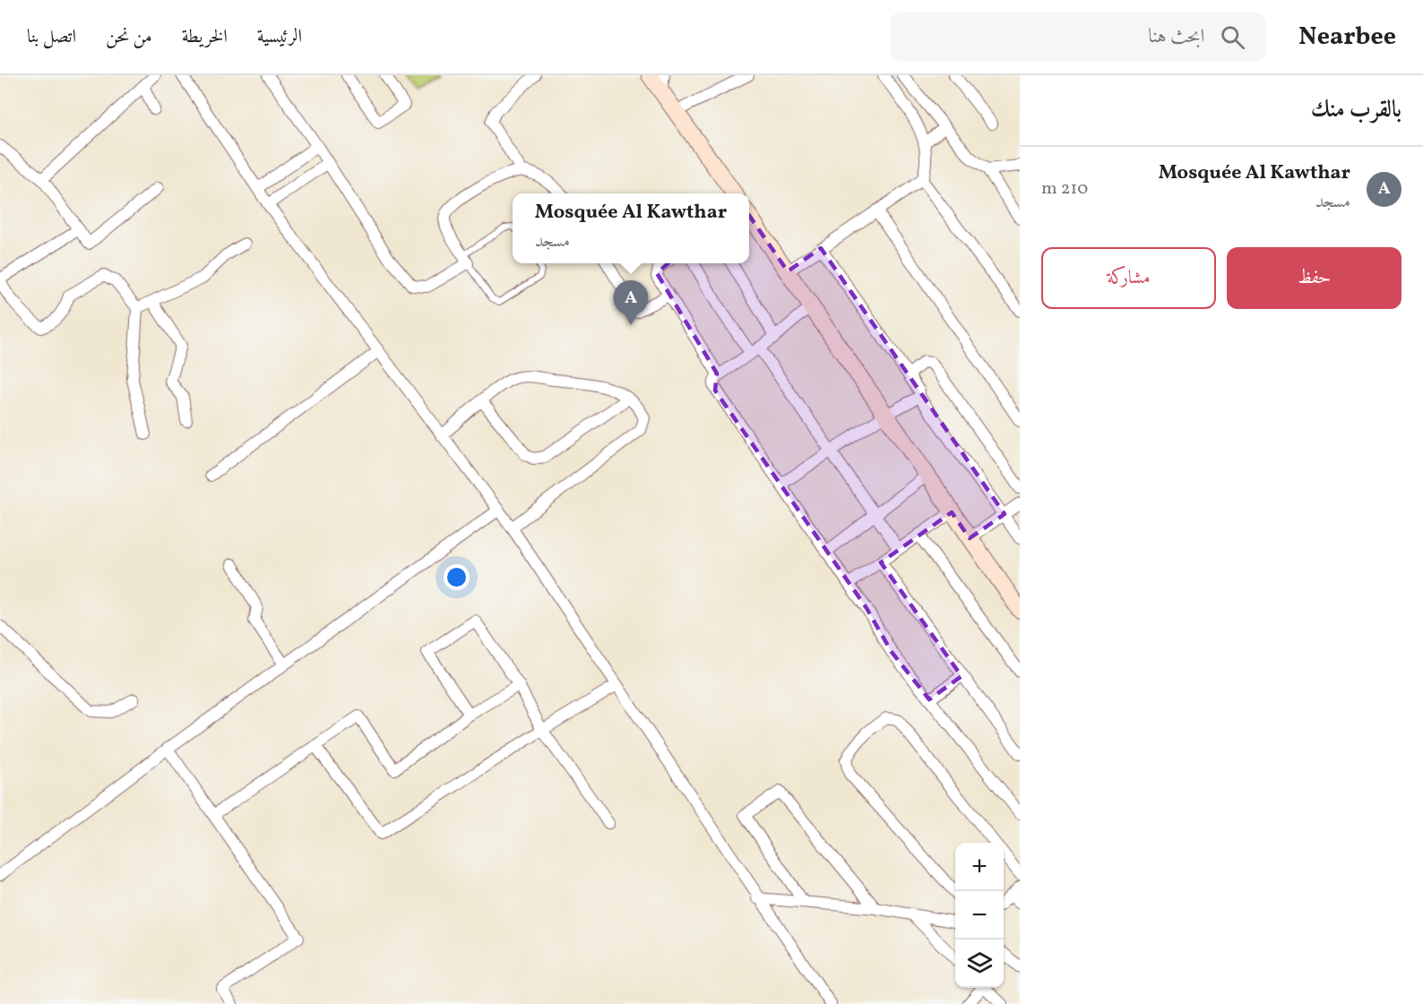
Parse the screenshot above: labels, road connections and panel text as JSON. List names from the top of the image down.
{
  "page": {
    "header": "Nearbee",
    "search": "ابحث هنا",
    "nav": [
      "الرئيسية",
      "الخريطة",
      "من نحن",
      "اتصل بنا"
    ],
    "heading": "بالقرب منك",
    "list": [
      {
        "mark": "A",
        "name": "Mosquée Al Kawthar",
        "note": "مسجد",
        "value": "210 m"
      }
    ],
    "popup": ["Mosquée Al Kawthar", "مسجد"],
    "buttons": ["حفظ", "مشاركة"],
    "pins": "A",
    "map_buttons": ["+", "−"]
  }
}
